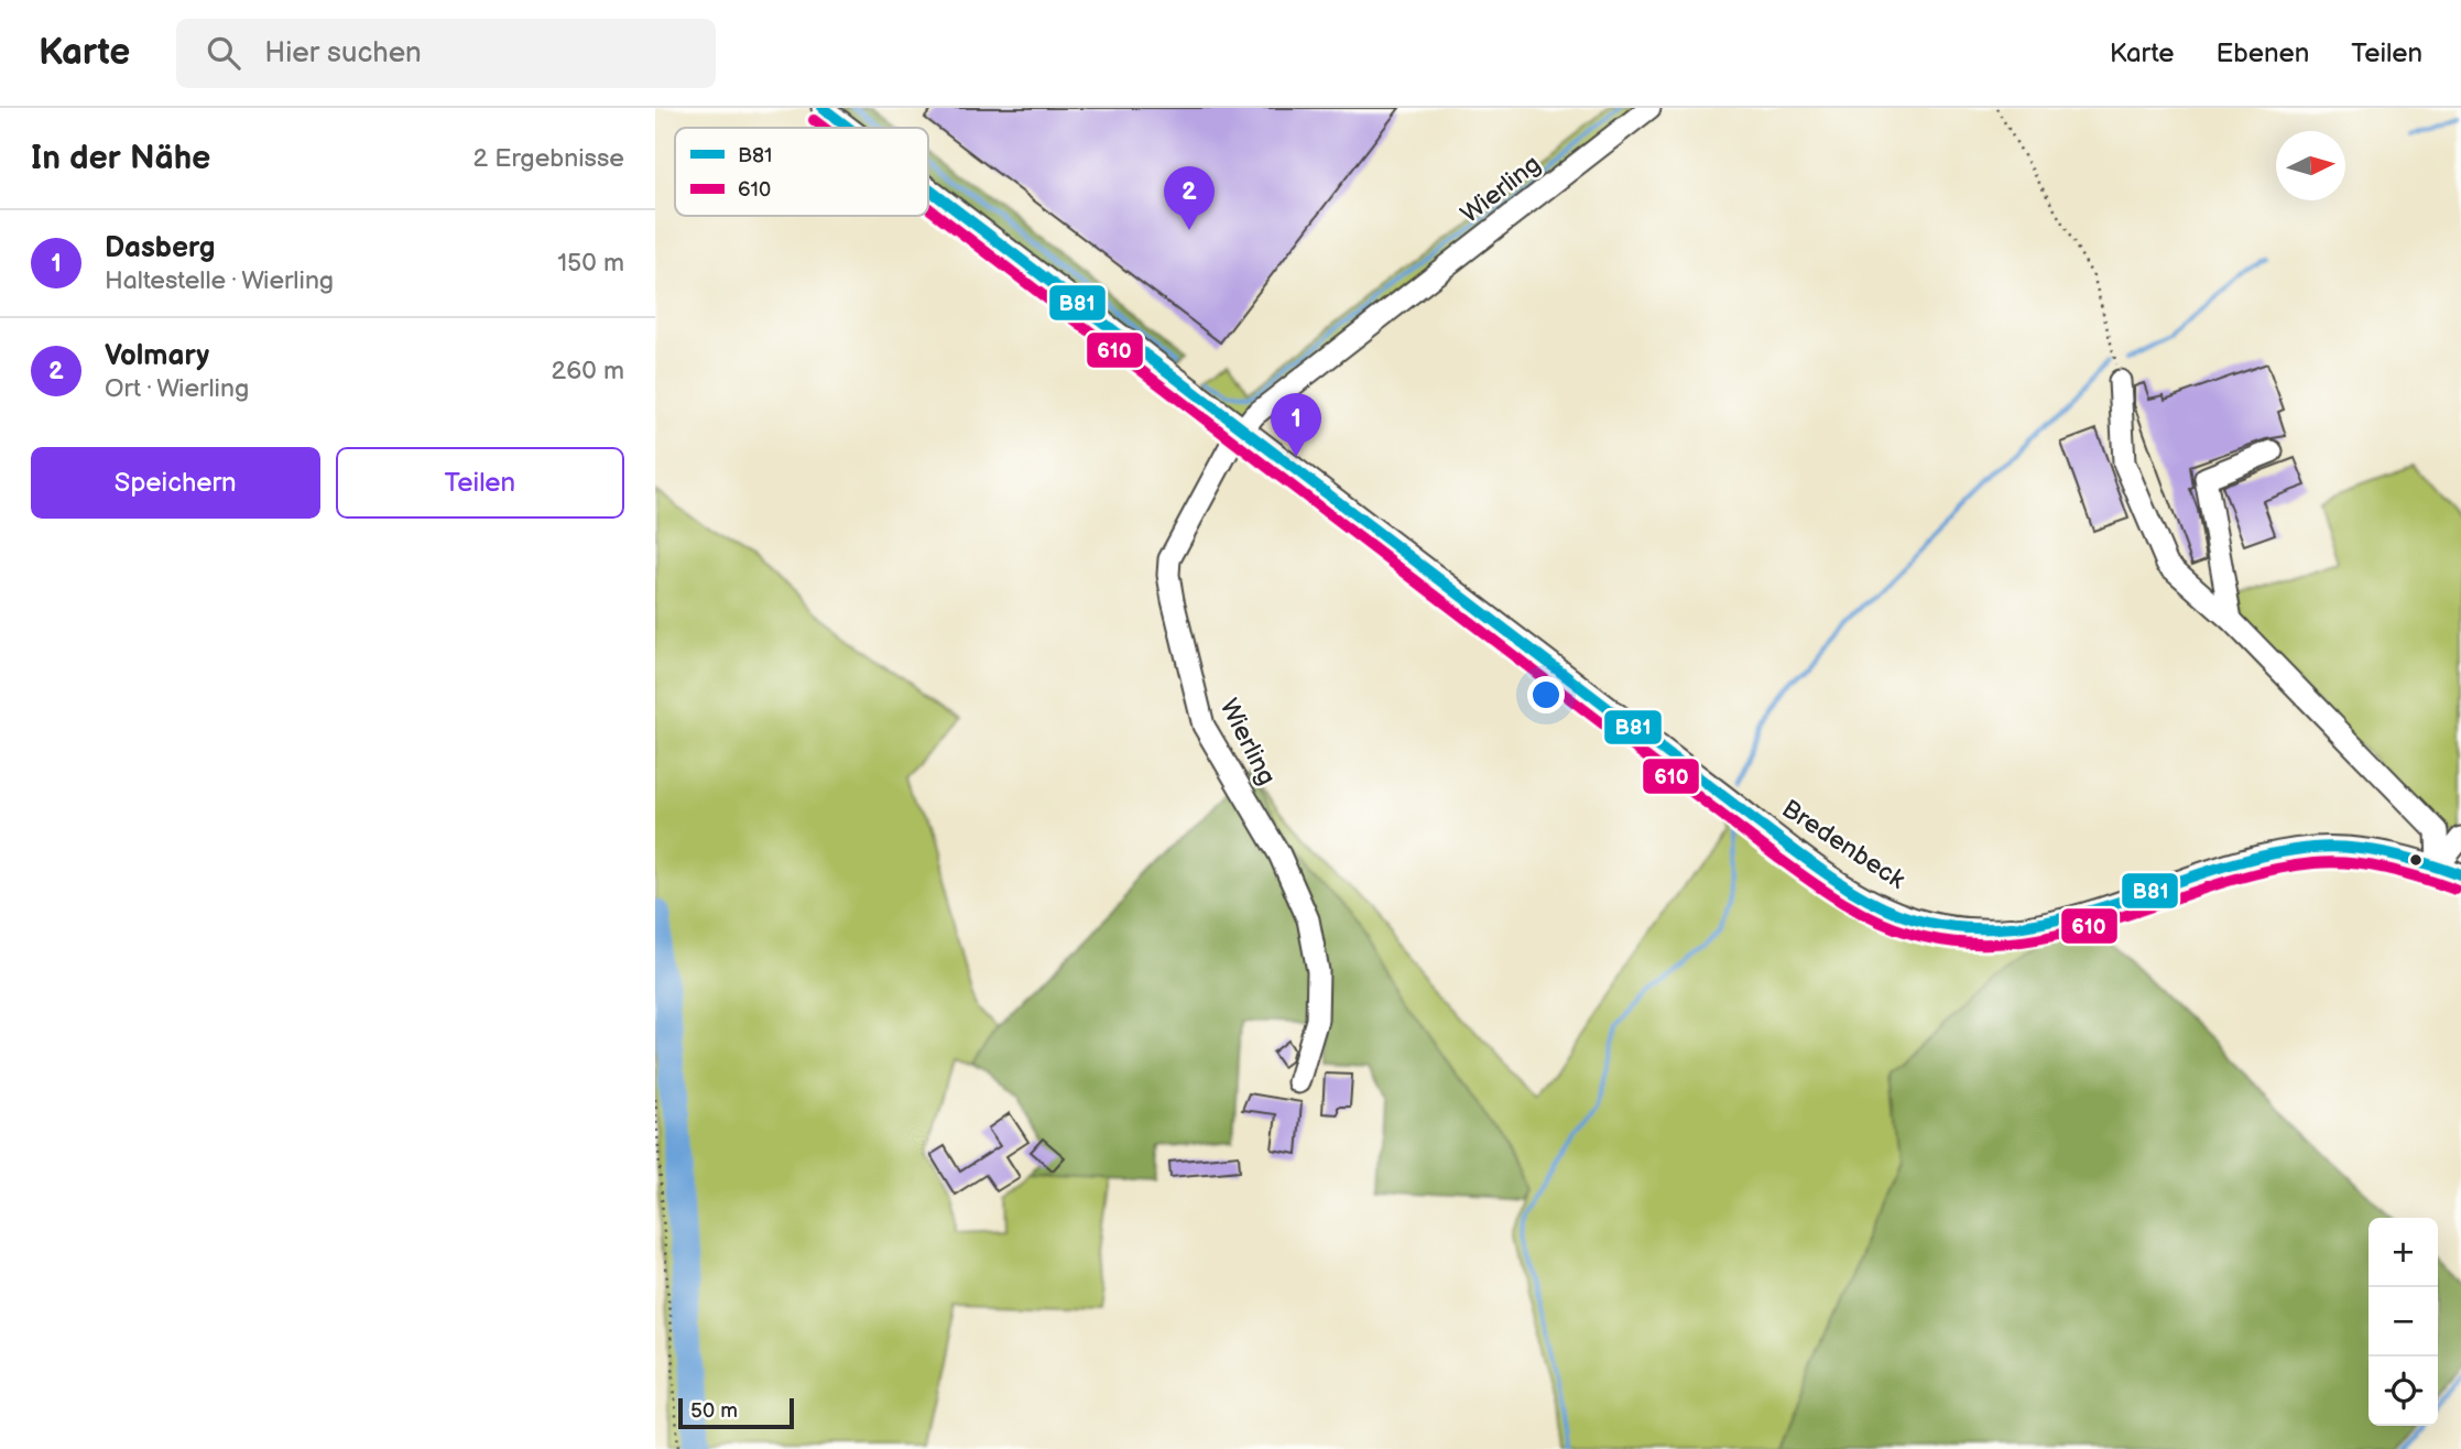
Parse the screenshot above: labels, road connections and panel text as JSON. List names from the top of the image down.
{
  "streets": {
    "street": ["Wierling", "Bredenbeck"]
  },
  "crossings": [
    ["Wierling", "Bredenbeck"]
  ],
  "lines": ["transit line B81", "transit line 610"],
  "legend": ["B81", "610"],
  "scale_bar": "50 m",
  "north": "right",
  "page": {
    "header": "Karte",
    "search": "Hier suchen",
    "nav": ["Karte", "Ebenen", "Teilen"],
    "heading": ["In der Nähe", "2 Ergebnisse"],
    "pins": ["2", "1"],
    "list": [
      {
        "mark": "1",
        "name": "Dasberg",
        "note": "Haltestelle · Wierling",
        "value": "150 m"
      },
      {
        "mark": "2",
        "name": "Volmary",
        "note": "Ort · Wierling",
        "value": "260 m"
      }
    ],
    "buttons": ["Speichern", "Teilen"],
    "map_buttons": ["+", "−"],
    "scale": "50 m"
  }
}
